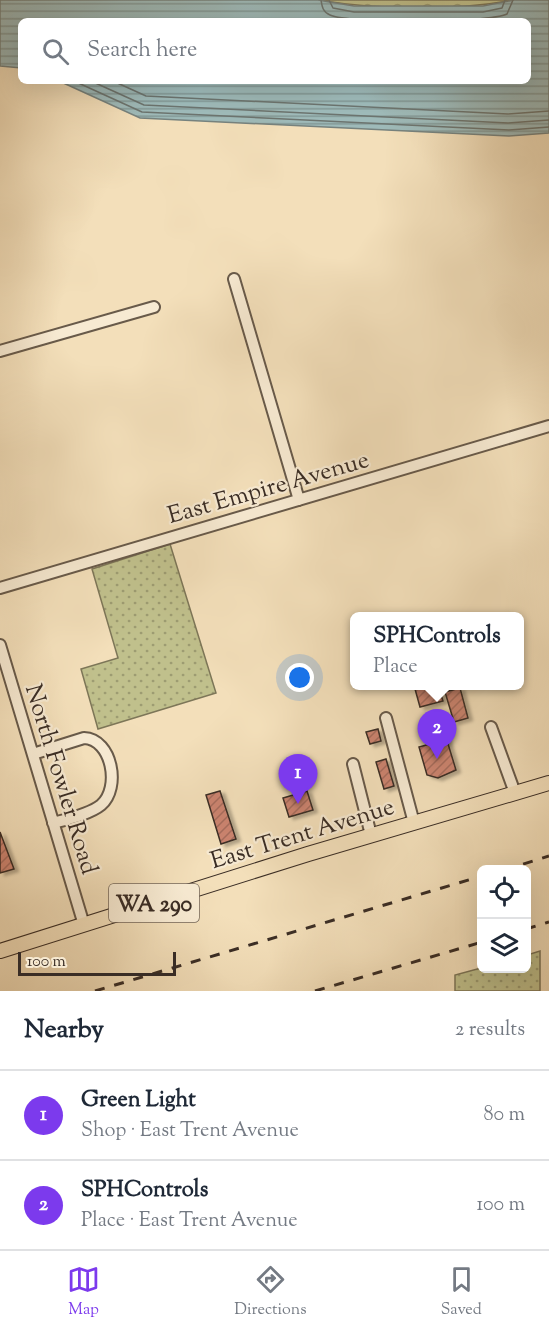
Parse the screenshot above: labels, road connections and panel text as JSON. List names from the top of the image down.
{
  "streets": {
    "main road": ["East Trent Avenue", "WA 290"],
    "street": ["East Empire Avenue", "North Fowler Road"]
  },
  "crossings": [
    ["North Fowler Road", "East Trent Avenue"]
  ],
  "scale_bar": "100 m",
  "page": {
    "search": "Search here",
    "popup": ["SPHControls", "Place"],
    "pins": ["2", "1"],
    "scale": "100 m",
    "heading": ["Nearby", "2 results"],
    "list": [
      {
        "mark": "1",
        "name": "Green Light",
        "note": "Shop · East Trent Avenue",
        "value": "80 m"
      },
      {
        "mark": "2",
        "name": "SPHControls",
        "note": "Place · East Trent Avenue",
        "value": "100 m"
      }
    ],
    "nav": ["Map", "Directions", "Saved"]
  }
}
